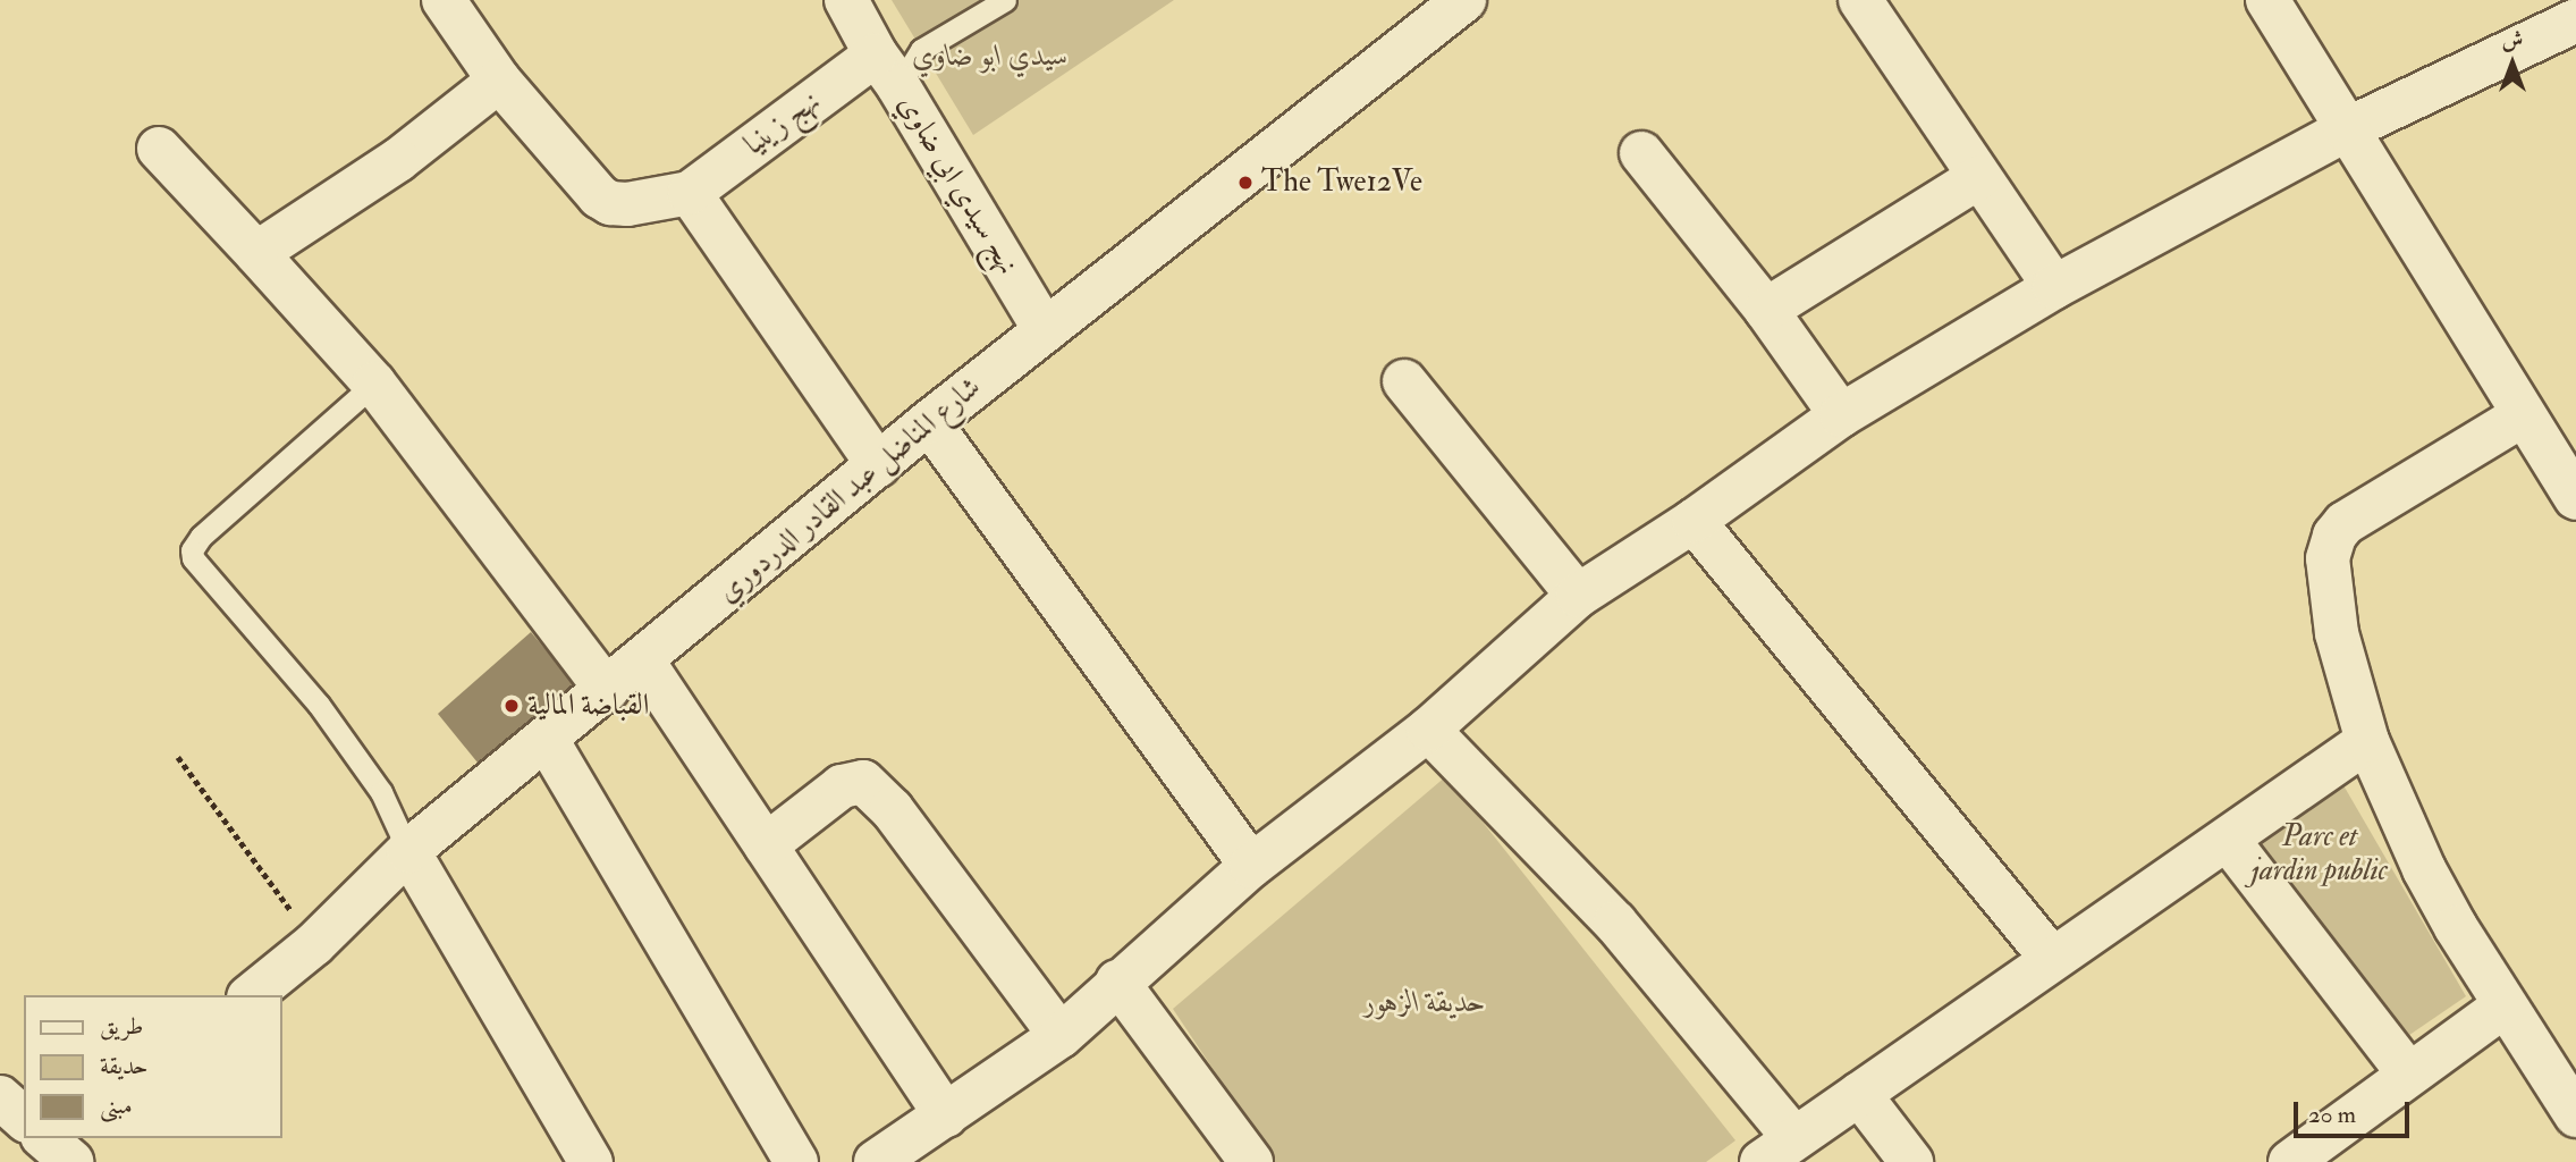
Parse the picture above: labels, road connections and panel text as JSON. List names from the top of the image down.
{
  "streets": {
    "street": ["نهج زينيا", "نهج سيدي ابي ضاوي", "شارع المناضل عبد القادر الدردوري"]
  },
  "crossings": [
    ["نهج زينيا", "نهج سيدي ابي ضاوي"],
    ["نهج سيدي ابي ضاوي", "شارع المناضل عبد القادر الدردوري"]
  ],
  "parks": ["سيدي ابو ضاوي", "Parc et jardin public", "حديقة الزهور"],
  "places": ["The Twe12Ve", "القباضة المالية"],
  "legend": ["طريق", "حديقة", "مبنى"],
  "scale_bar": "20 m",
  "north": "top"
}
